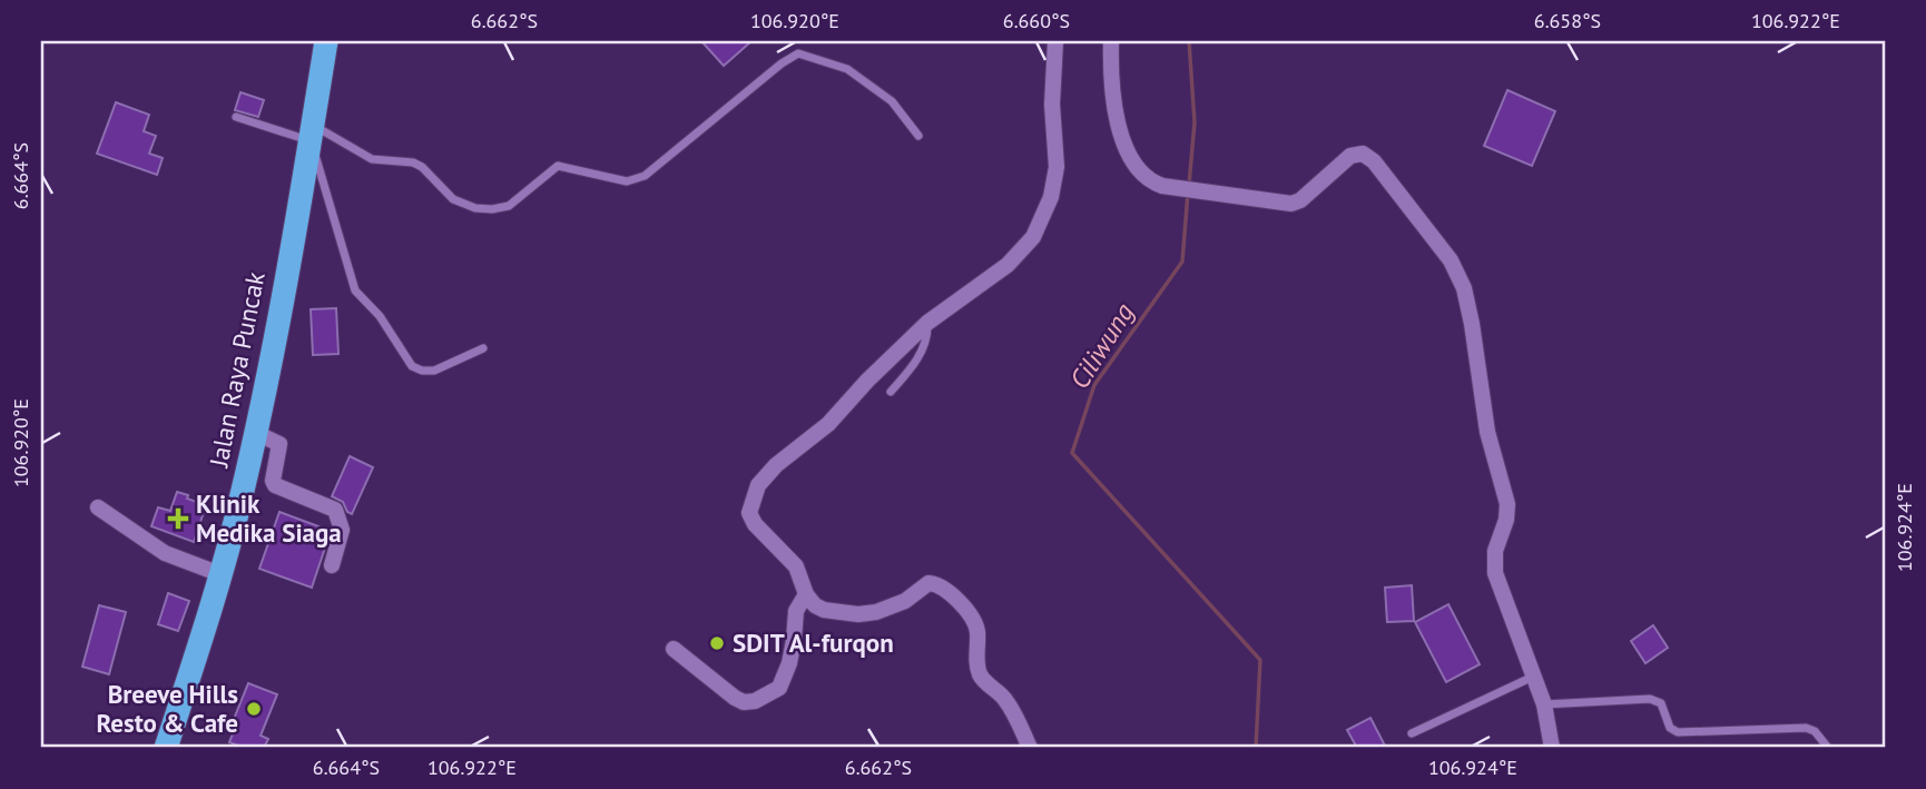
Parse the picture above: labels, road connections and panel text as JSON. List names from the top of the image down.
{
  "streets": {
    "highway": ["Jalan Raya Puncak"]
  },
  "water": ["Ciliwung"],
  "places": {
    "health": ["Klinik Medika Siaga"],
    "other": ["SDIT Al-furqon", "Breeve Hills Resto & Cafe"]
  },
  "coordinates": [
    "6.662°S",
    "106.920°E",
    "6.660°S",
    "6.658°S",
    "106.922°E",
    "6.664°S",
    "106.924°E"
  ]
}
